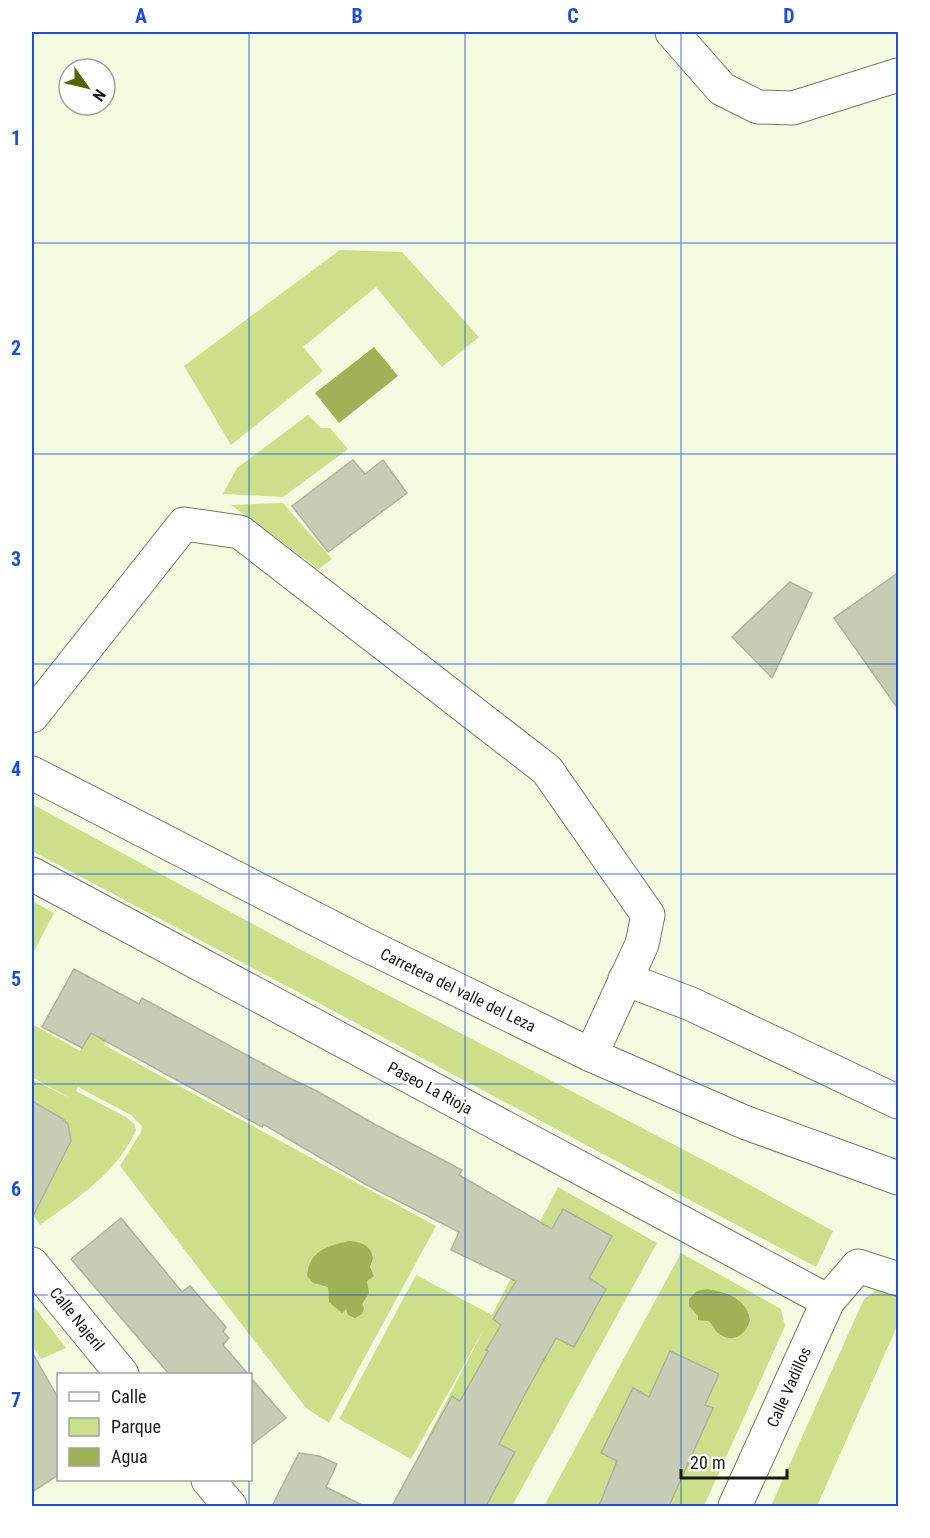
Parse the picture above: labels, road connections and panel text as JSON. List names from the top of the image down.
{
  "streets": {
    "street": [
      "Carretera del valle del Leza",
      "Paseo La Rioja",
      "Calle Najeril",
      "Calle Vadillos"
    ]
  },
  "crossings": [
    ["Paseo La Rioja", "Calle Vadillos"]
  ],
  "legend": ["Calle", "Parque", "Agua"],
  "scale_bar": "20 m",
  "north": "bottom right",
  "grid": {
    "columns": [
      "A",
      "B",
      "C",
      "D"
    ],
    "rows": [
      "1",
      "2",
      "3",
      "4",
      "5",
      "6",
      "7"
    ]
  }
}
